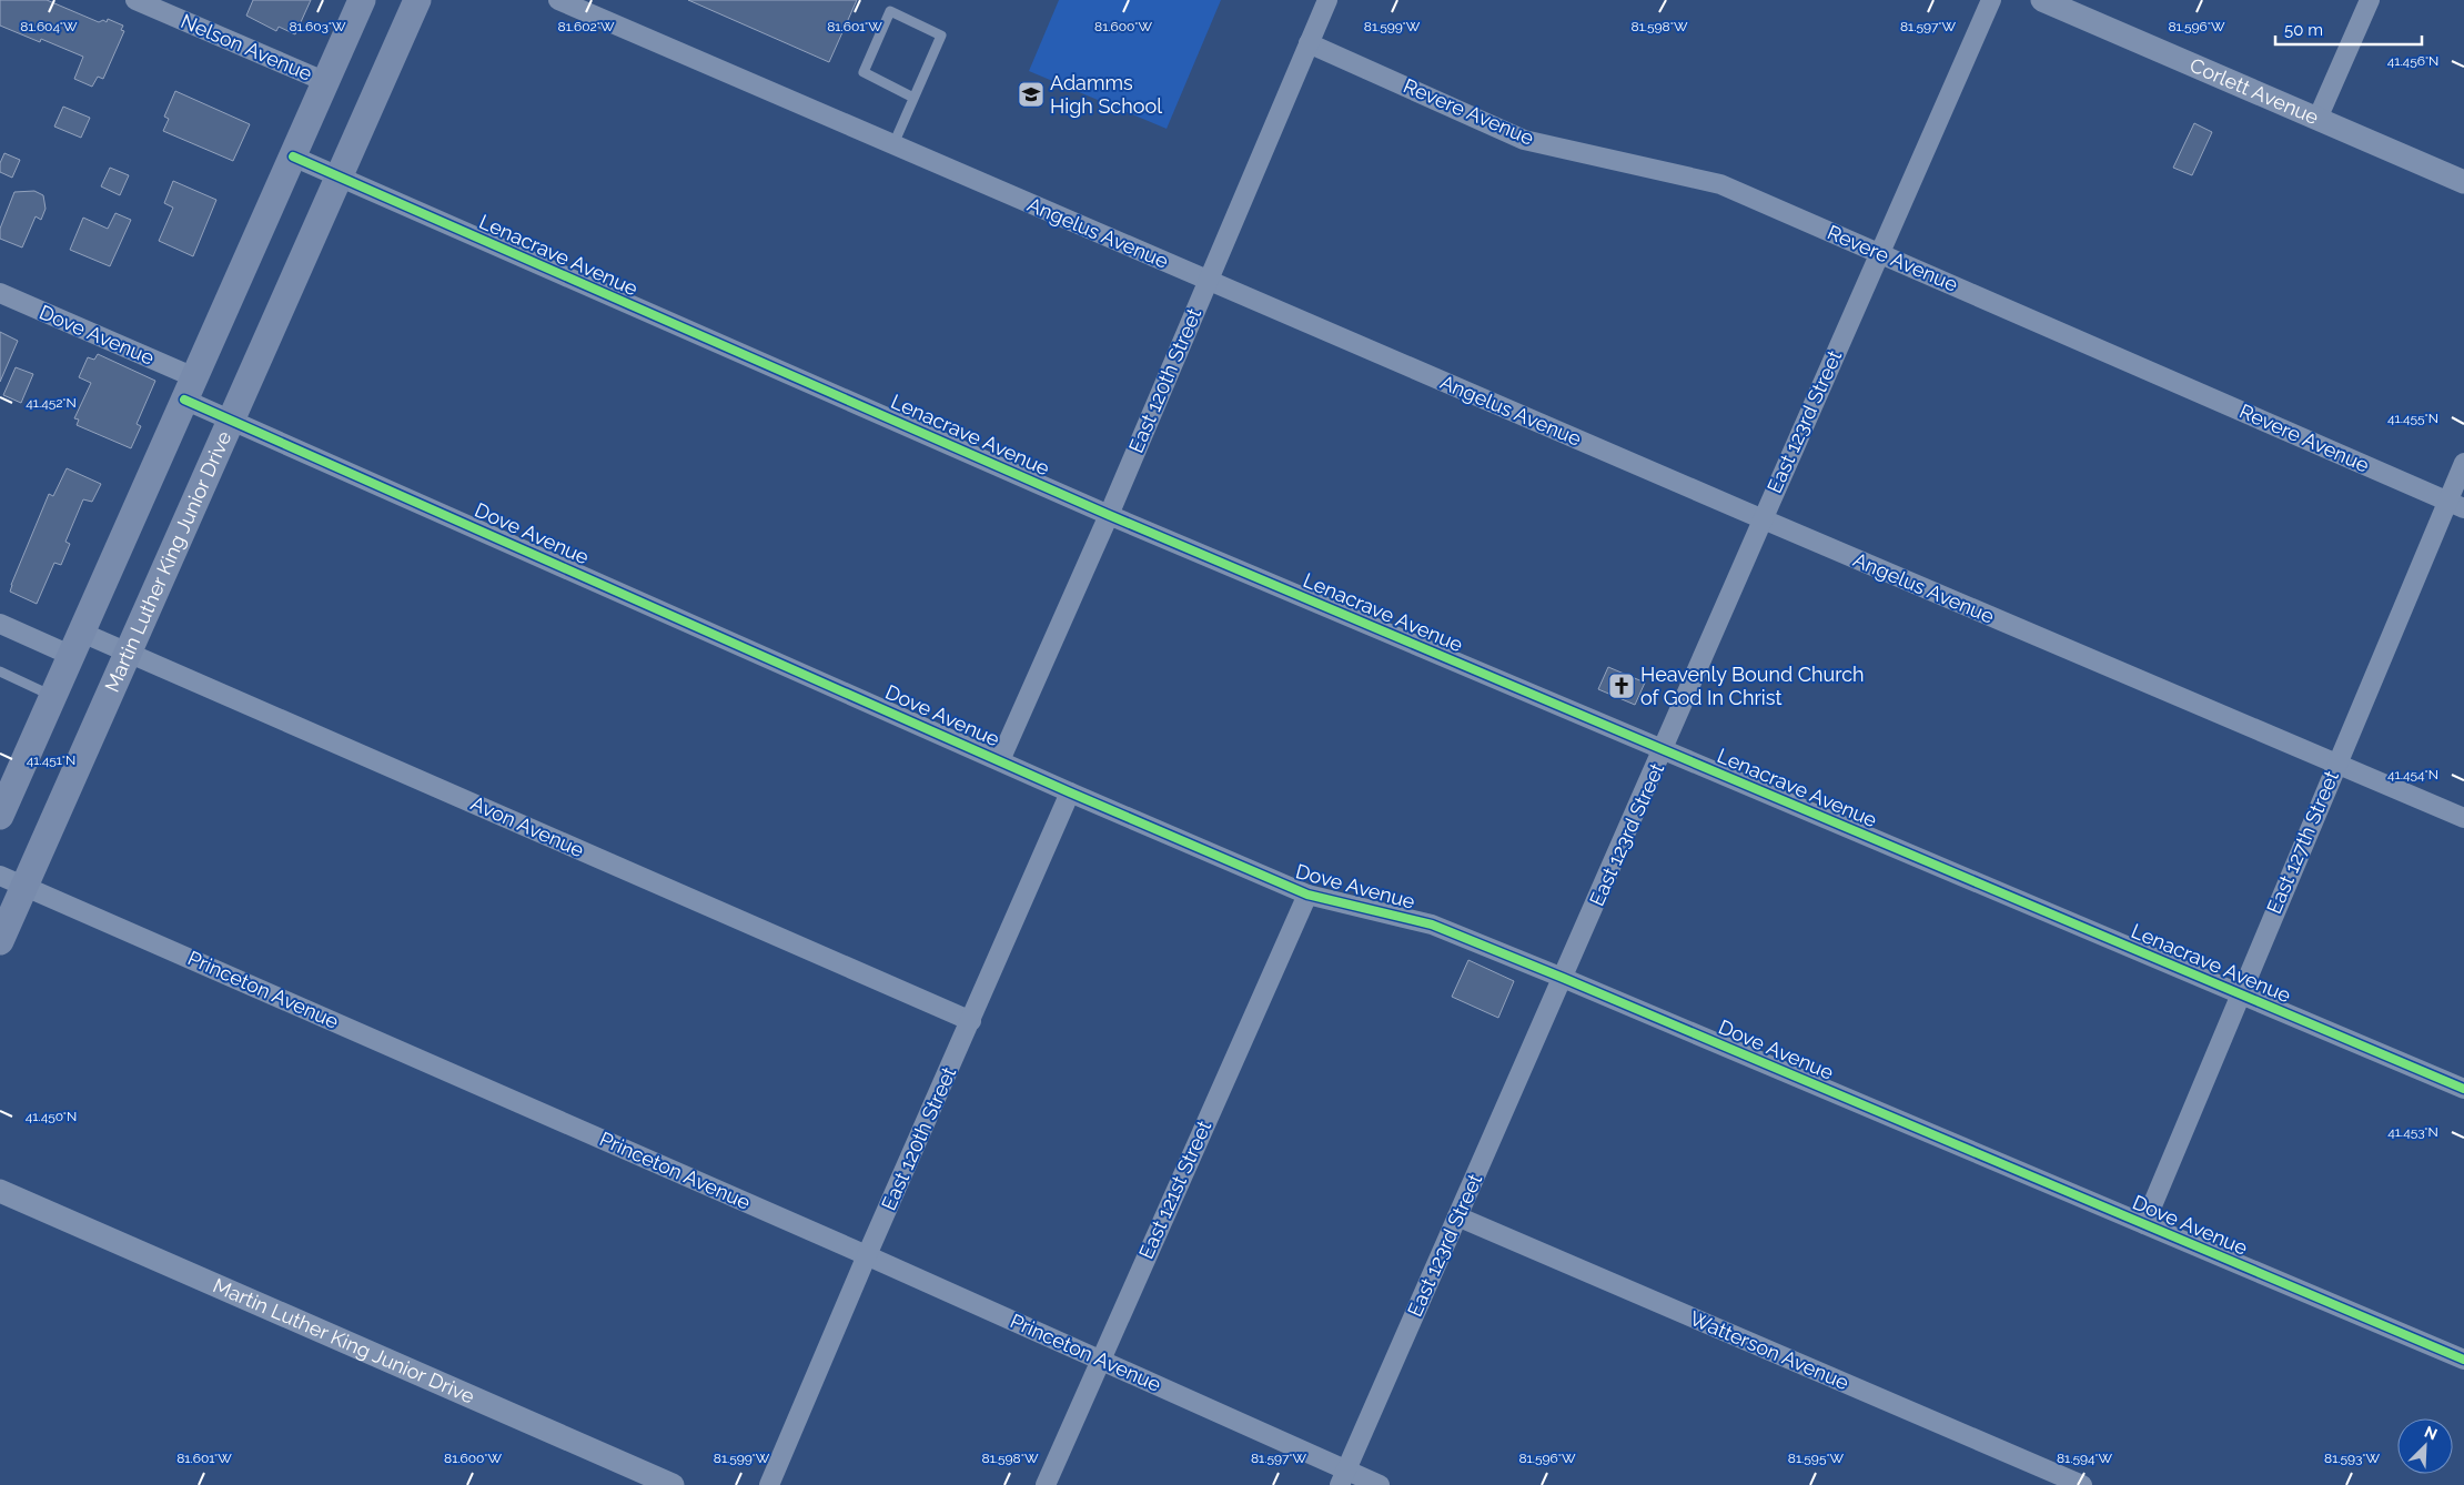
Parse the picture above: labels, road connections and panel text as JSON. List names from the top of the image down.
{
  "streets": {
    "main road": ["Martin Luther King Junior Drive"],
    "street": [
      "Nelson Avenue",
      "Corlett Avenue",
      "Revere Avenue",
      "Angelus Avenue",
      "Lenacrave Avenue",
      "Dove Avenue",
      "East 120th Street",
      "East 123rd Street",
      "Avon Avenue",
      "East 127th Street",
      "Princeton Avenue",
      "East 121st Street",
      "Watterson Avenue"
    ]
  },
  "crossings": [
    ["Revere Avenue", "East 120th Street"],
    ["Revere Avenue", "East 123rd Street"],
    ["Revere Avenue", "East 127th Street"],
    ["Angelus Avenue", "East 120th Street"],
    ["Angelus Avenue", "East 123rd Street"],
    ["Angelus Avenue", "East 127th Street"],
    ["Lenacrave Avenue", "East 120th Street"],
    ["Lenacrave Avenue", "East 123rd Street"],
    ["Lenacrave Avenue", "Martin Luther King Junior Drive"],
    ["Lenacrave Avenue", "East 127th Street"],
    ["Dove Avenue", "East 120th Street"],
    ["Dove Avenue", "East 123rd Street"],
    ["Dove Avenue", "Martin Luther King Junior Drive"],
    ["Dove Avenue", "East 127th Street"],
    ["Dove Avenue", "East 121st Street"],
    ["East 120th Street", "Avon Avenue"],
    ["East 120th Street", "Princeton Avenue"],
    ["East 123rd Street", "Princeton Avenue"],
    ["East 123rd Street", "Watterson Avenue"],
    ["Martin Luther King Junior Drive", "Avon Avenue"],
    ["Martin Luther King Junior Drive", "Princeton Avenue"],
    ["Princeton Avenue", "East 121st Street"]
  ],
  "places": {
    "school or university": ["Adamms High School"],
    "church": ["Heavenly Bound Church of God In Christ"]
  },
  "scale_bar": "50 m",
  "north": "top right",
  "coordinates": [
    "81.596°W",
    "81.604°W",
    "81.603°W",
    "81.602°W",
    "81.601°W",
    "81.600°W",
    "81.599°W",
    "81.598°W",
    "81.597°W",
    "41.456°N",
    "41.452°N",
    "41.455°N",
    "41.451°N",
    "41.454°N",
    "41.450°N",
    "41.453°N",
    "81.595°W",
    "81.594°W",
    "81.593°W"
  ]
}
